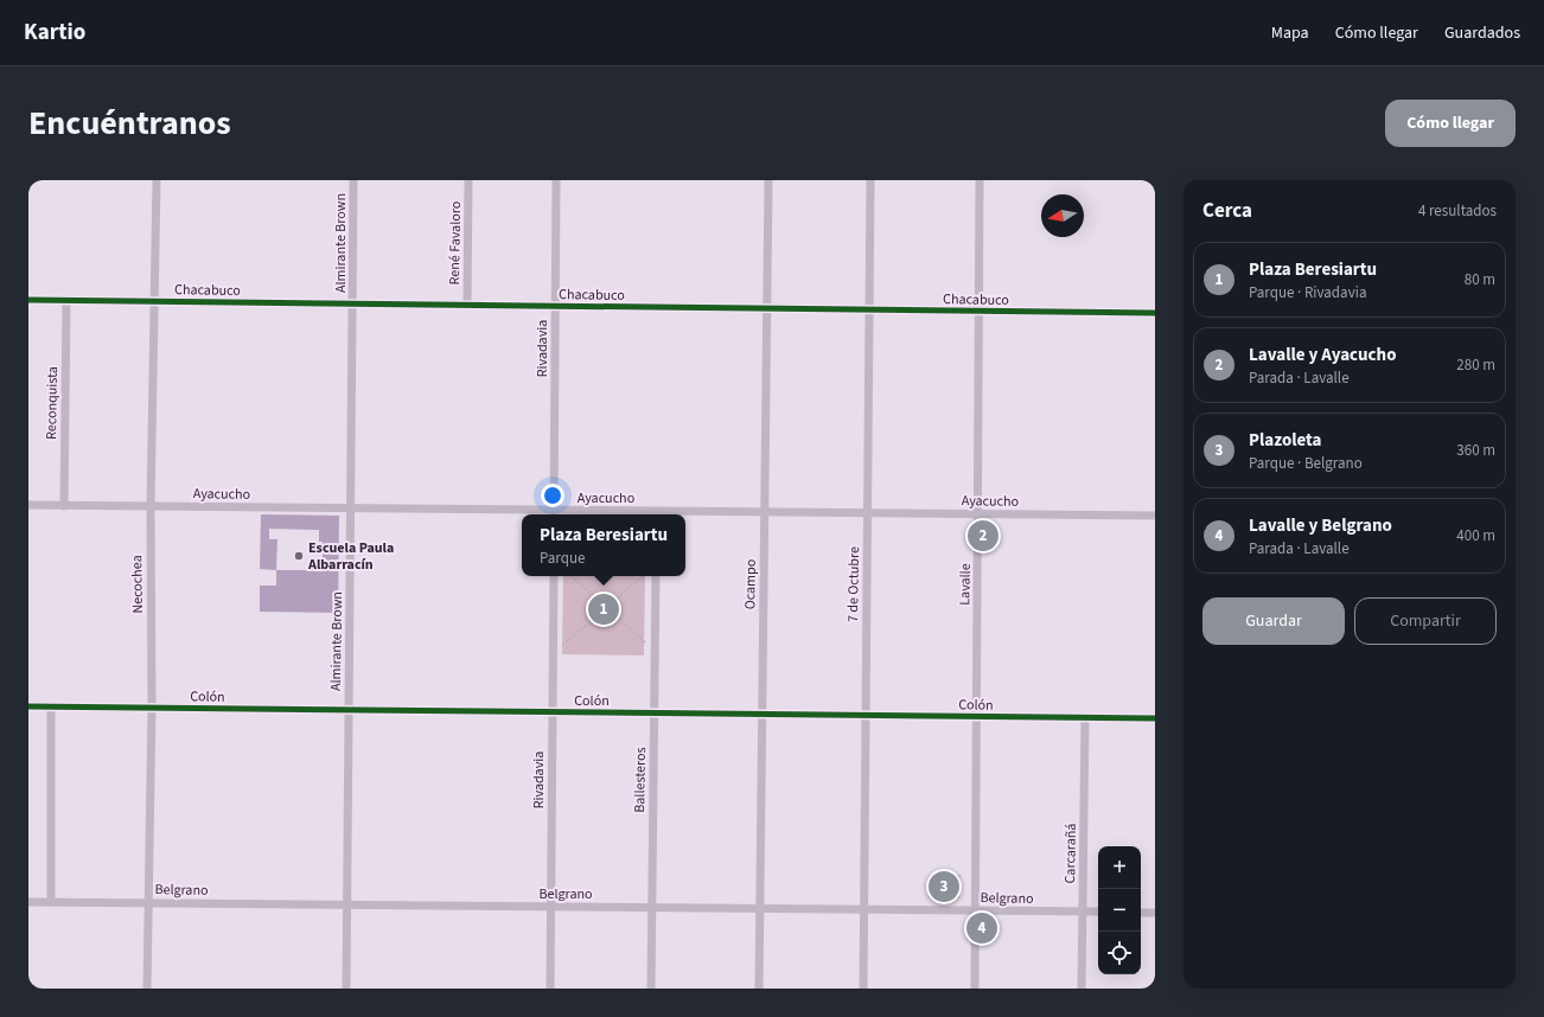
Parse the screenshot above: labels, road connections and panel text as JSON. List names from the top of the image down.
{
  "streets": {
    "street": [
      "Almirante Brown",
      "René Favaloro",
      "Chacabuco",
      "Rivadavia",
      "Reconquista",
      "Ayacucho",
      "Necochea",
      "Ocampo",
      "7 de Octubre",
      "Lavalle",
      "Colón",
      "Ballesteros",
      "Carcarañá",
      "Belgrano"
    ]
  },
  "crossings": [
    ["Almirante Brown", "Chacabuco"],
    ["Almirante Brown", "Ayacucho"],
    ["Almirante Brown", "Colón"],
    ["Almirante Brown", "Belgrano"],
    ["René Favaloro", "Chacabuco"],
    ["Chacabuco", "Rivadavia"],
    ["Chacabuco", "Reconquista"],
    ["Chacabuco", "Necochea"],
    ["Chacabuco", "Ocampo"],
    ["Chacabuco", "7 de Octubre"],
    ["Chacabuco", "Lavalle"],
    ["Rivadavia", "Ayacucho"],
    ["Rivadavia", "Colón"],
    ["Rivadavia", "Belgrano"],
    ["Reconquista", "Ayacucho"],
    ["Ayacucho", "Necochea"],
    ["Ayacucho", "Ocampo"],
    ["Ayacucho", "7 de Octubre"],
    ["Ayacucho", "Lavalle"],
    ["Necochea", "Colón"],
    ["Necochea", "Belgrano"],
    ["Ocampo", "Colón"],
    ["Ocampo", "Belgrano"],
    ["7 de Octubre", "Colón"],
    ["7 de Octubre", "Belgrano"],
    ["Lavalle", "Colón"],
    ["Lavalle", "Belgrano"],
    ["Colón", "Ballesteros"],
    ["Colón", "Carcarañá"],
    ["Ballesteros", "Belgrano"],
    ["Carcarañá", "Belgrano"]
  ],
  "places": ["Escuela Paula Albarracín"],
  "north": "left",
  "page": {
    "header": "Kartio",
    "nav": ["Mapa", "Cómo llegar", "Guardados"],
    "title": "Encuéntranos",
    "buttons": [
      "Cómo llegar",
      ["Guardar", "Compartir"]
    ],
    "heading": ["Cerca", "4 resultados"],
    "list": [
      {
        "mark": "1",
        "name": "Plaza Beresiartu",
        "note": "Parque · Rivadavia",
        "value": "80 m"
      },
      {
        "mark": "2",
        "name": "Lavalle y Ayacucho",
        "note": "Parada · Lavalle",
        "value": "280 m"
      },
      {
        "mark": "3",
        "name": "Plazoleta",
        "note": "Parque · Belgrano",
        "value": "360 m"
      },
      {
        "mark": "4",
        "name": "Lavalle y Belgrano",
        "note": "Parada · Lavalle",
        "value": "400 m"
      }
    ],
    "popup": ["Plaza Beresiartu", "Parque"],
    "pins": [
      "2",
      "1",
      "3",
      "4"
    ],
    "map_buttons": ["+", "−"]
  }
}
